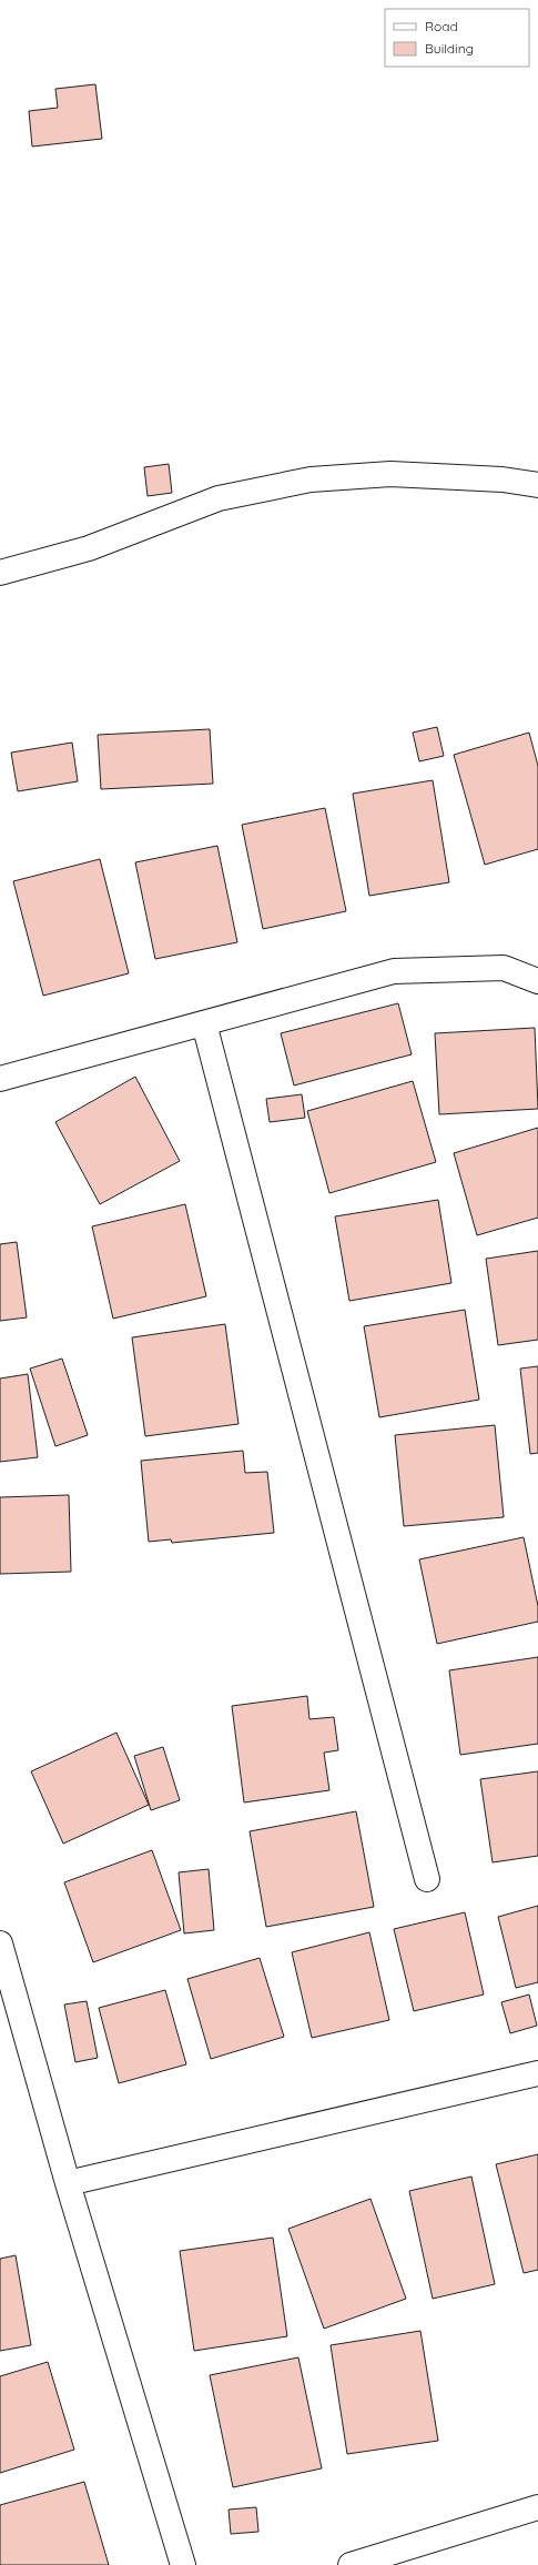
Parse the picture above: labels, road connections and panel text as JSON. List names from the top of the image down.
{
  "legend": ["Road", "Building"]
}
